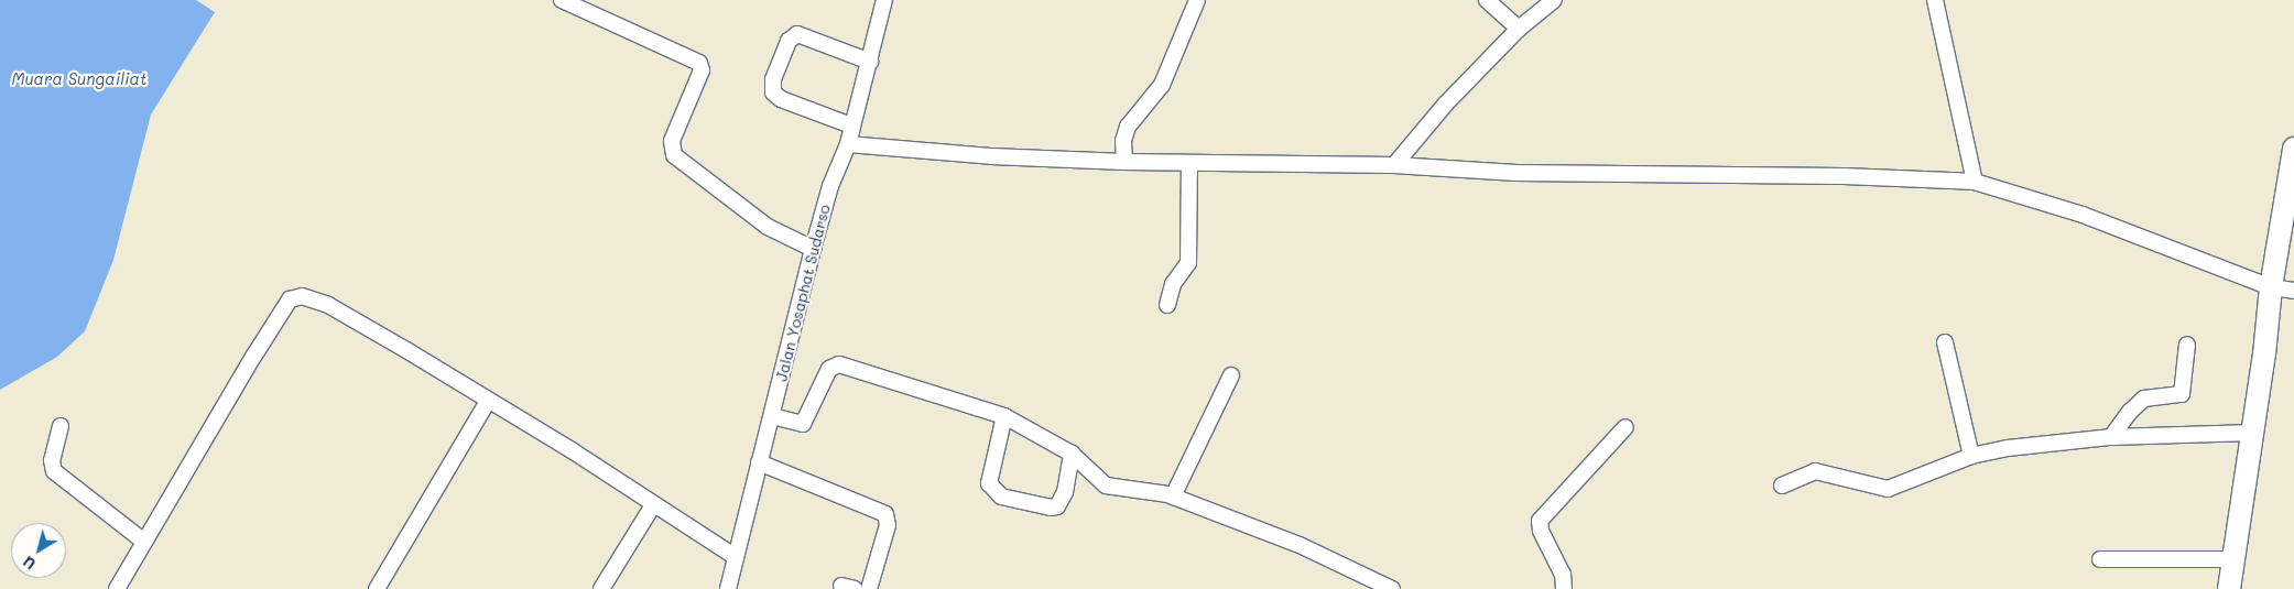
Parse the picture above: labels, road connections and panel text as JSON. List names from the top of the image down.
{
  "streets": {
    "street": ["Jalan Yosaphat Sudarso"]
  },
  "water": ["Muara Sungailiat"],
  "north": "bottom left"
}
